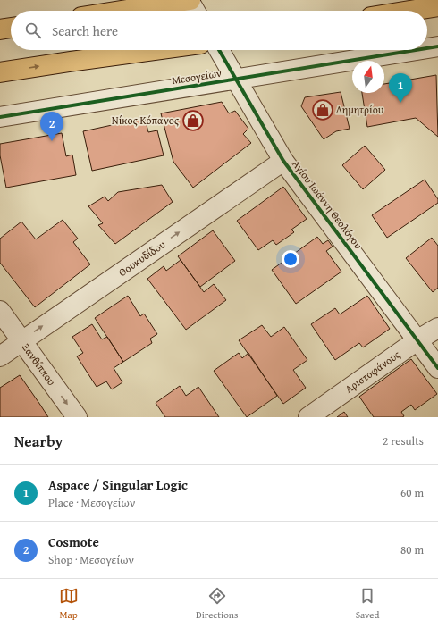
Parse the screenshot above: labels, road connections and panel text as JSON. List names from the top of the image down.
{
  "streets": {
    "street": [
      "Μεσογείων",
      "Αγίου Ιωάννη Θεολόγου",
      "Θουκυδίδου",
      "Ξανθίππου",
      "Αριστοφάνους"
    ]
  },
  "crossings": [
    ["Μεσογείων", "Αγίου Ιωάννη Θεολόγου"],
    ["Αγίου Ιωάννη Θεολόγου", "Θουκυδίδου"],
    ["Αγίου Ιωάννη Θεολόγου", "Αριστοφάνους"],
    ["Θουκυδίδου", "Ξανθίππου"]
  ],
  "one_way": ["Θουκυδίδου", "Ξανθίππου"],
  "places": {
    "shop": ["Δημητρίου", "Νίκος Κόπανος"]
  },
  "north": "top",
  "page": {
    "search": "Search here",
    "pins": ["1", "2"],
    "heading": ["Nearby", "2 results"],
    "list": [
      {
        "mark": "1",
        "name": "Aspace / Singular Logic",
        "note": "Place · Μεσογείων",
        "value": "60 m"
      },
      {
        "mark": "2",
        "name": "Cosmote",
        "note": "Shop · Μεσογείων",
        "value": "80 m"
      }
    ],
    "nav": ["Map", "Directions", "Saved"]
  }
}
